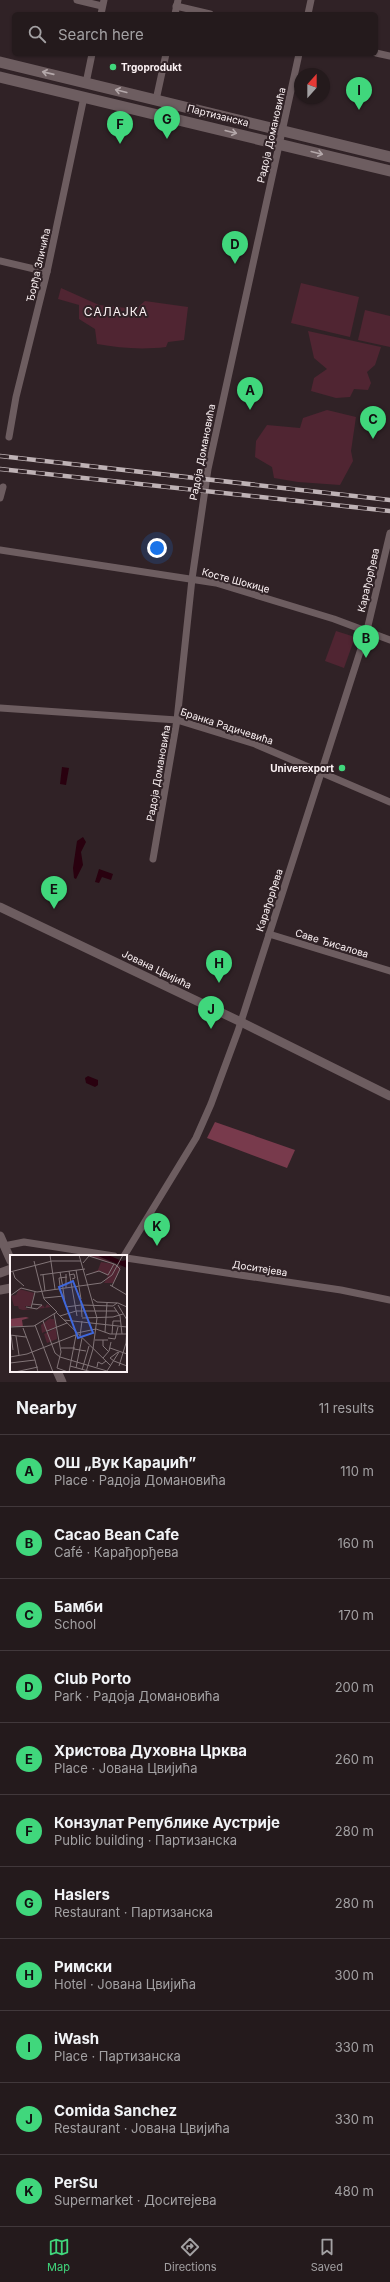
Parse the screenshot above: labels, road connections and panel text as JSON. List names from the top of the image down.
{
  "streets": {
    "main road": ["Партизанска"],
    "street": [
      "Радоја Домановића",
      "Ђорђа Зличића",
      "Косте Шокице",
      "Карађорђева",
      "Бранка Радичевића",
      "Саве Ђисалова",
      "Јована Цвијића",
      "Доситејева"
    ]
  },
  "crossings": [
    ["Партизанска", "Радоја Домановића"],
    ["Партизанска", "Ђорђа Зличића"],
    ["Радоја Домановића", "Косте Шокице"],
    ["Радоја Домановића", "Бранка Радичевића"],
    ["Косте Шокице", "Карађорђева"],
    ["Карађорђева", "Бранка Радичевића"],
    ["Карађорђева", "Саве Ђисалова"],
    ["Карађорђева", "Јована Цвијића"]
  ],
  "districts": ["САЛАЈКА"],
  "places": ["Trgoprodukt", "Univerexport"],
  "north": "top",
  "page": {
    "search": "Search here",
    "pins": [
      "I",
      "G",
      "F",
      "D",
      "A",
      "C",
      "B",
      "E",
      "H",
      "J",
      "K"
    ],
    "heading": ["Nearby", "11 results"],
    "list": [
      {
        "mark": "A",
        "name": "ОШ „Вук Караџић”",
        "note": "Place · Радоја Домановића",
        "value": "110 m"
      },
      {
        "mark": "B",
        "name": "Cacao Bean Cafe",
        "note": "Café · Карађорђева",
        "value": "160 m"
      },
      {
        "mark": "C",
        "name": "Бамби",
        "note": "School",
        "value": "170 m"
      },
      {
        "mark": "D",
        "name": "Club Porto",
        "note": "Park · Радоја Домановића",
        "value": "200 m"
      },
      {
        "mark": "E",
        "name": "Христова Духовна Црква",
        "note": "Place · Јована Цвијића",
        "value": "260 m"
      },
      {
        "mark": "F",
        "name": "Конзулат Републике Аустрије",
        "note": "Public building · Партизанска",
        "value": "280 m"
      },
      {
        "mark": "G",
        "name": "Haslers",
        "note": "Restaurant · Партизанска",
        "value": "280 m"
      },
      {
        "mark": "H",
        "name": "Римски",
        "note": "Hotel · Јована Цвијића",
        "value": "300 m"
      },
      {
        "mark": "I",
        "name": "iWash",
        "note": "Place · Партизанска",
        "value": "330 m"
      },
      {
        "mark": "J",
        "name": "Comida Sanchez",
        "note": "Restaurant · Јована Цвијића",
        "value": "330 m"
      },
      {
        "mark": "K",
        "name": "PerSu",
        "note": "Supermarket · Доситејева",
        "value": "480 m"
      }
    ],
    "nav": ["Map", "Directions", "Saved"]
  }
}
